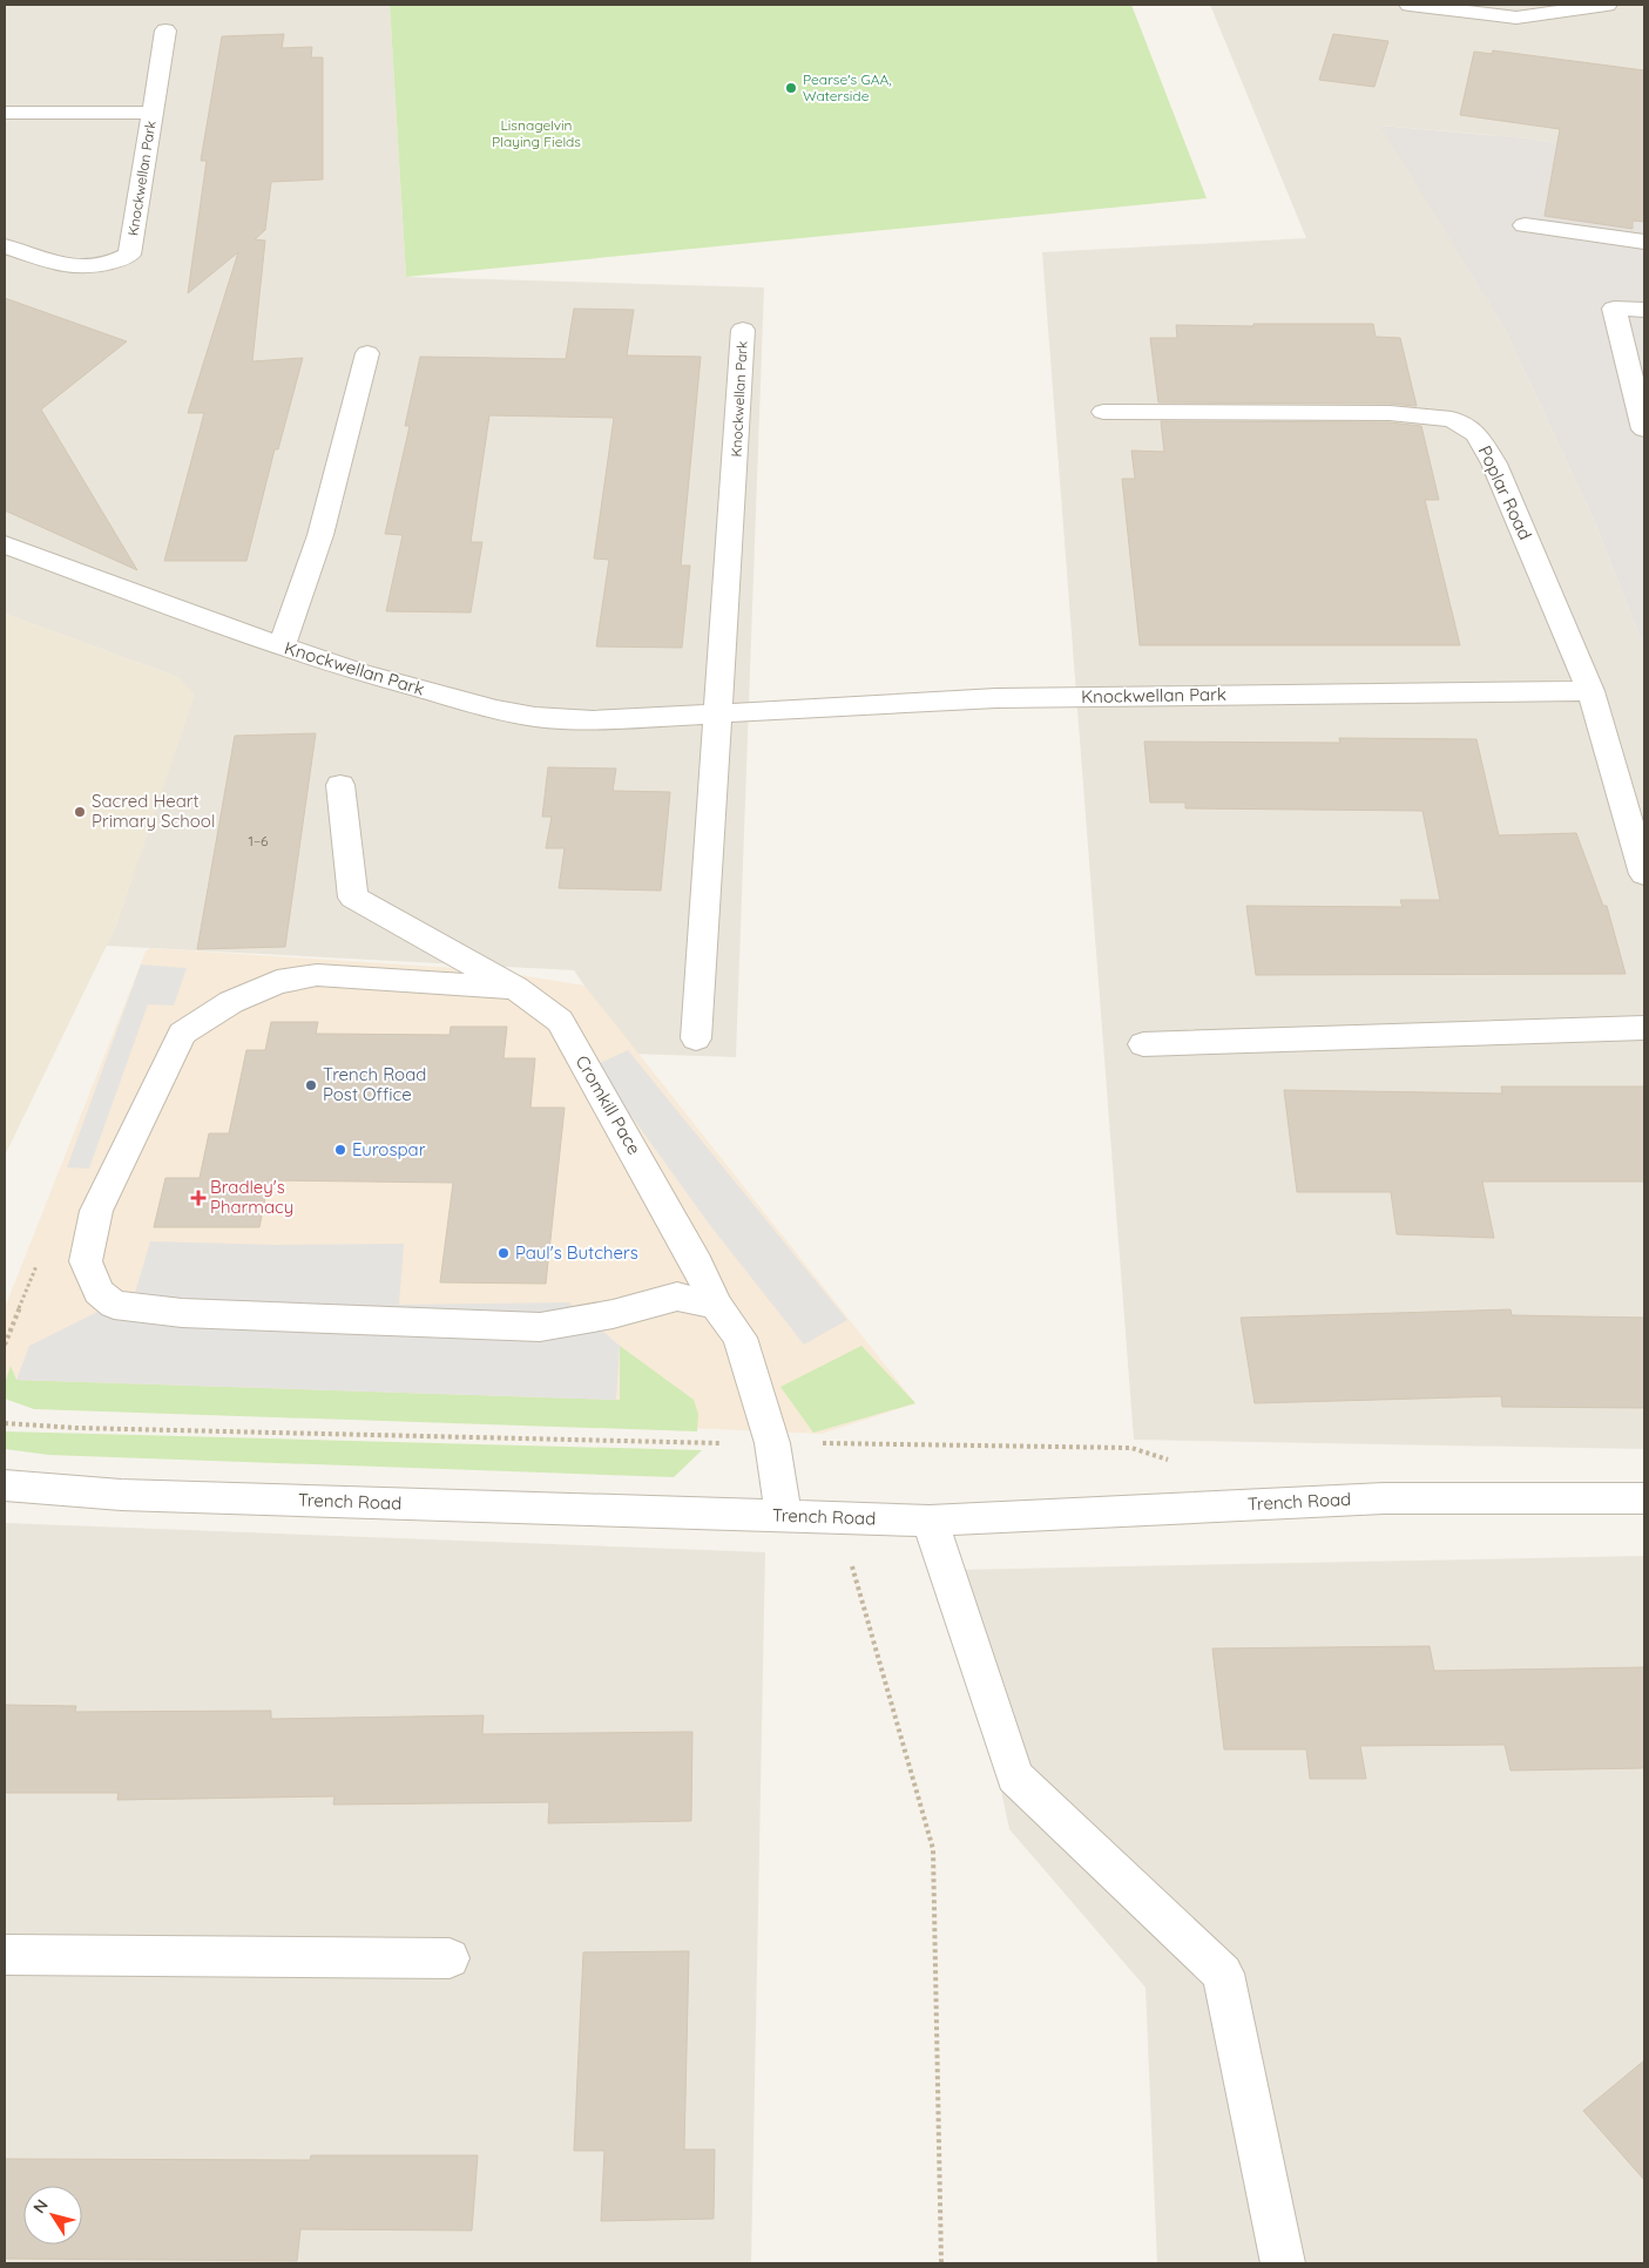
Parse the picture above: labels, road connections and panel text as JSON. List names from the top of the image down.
{
  "streets": {
    "street": [
      "Knockwellan Park",
      "Poplar Road",
      "Cromkill Pace",
      "Trench Road"
    ]
  },
  "crossings": [
    ["Knockwellan Park", "Poplar Road"],
    ["Cromkill Pace", "Trench Road"]
  ],
  "parks": ["Lisnagelvin Playing Fields"],
  "places": {
    "other": [
      "Pearse's GAA, Waterside",
      "Sacred Heart Primary School",
      "Trench Road Post Office",
      "Eurospar",
      "Paul's Butchers"
    ],
    "health": ["Bradley's Pharmacy"]
  },
  "house_numbers": ["1–6"],
  "north": "top left"
}
